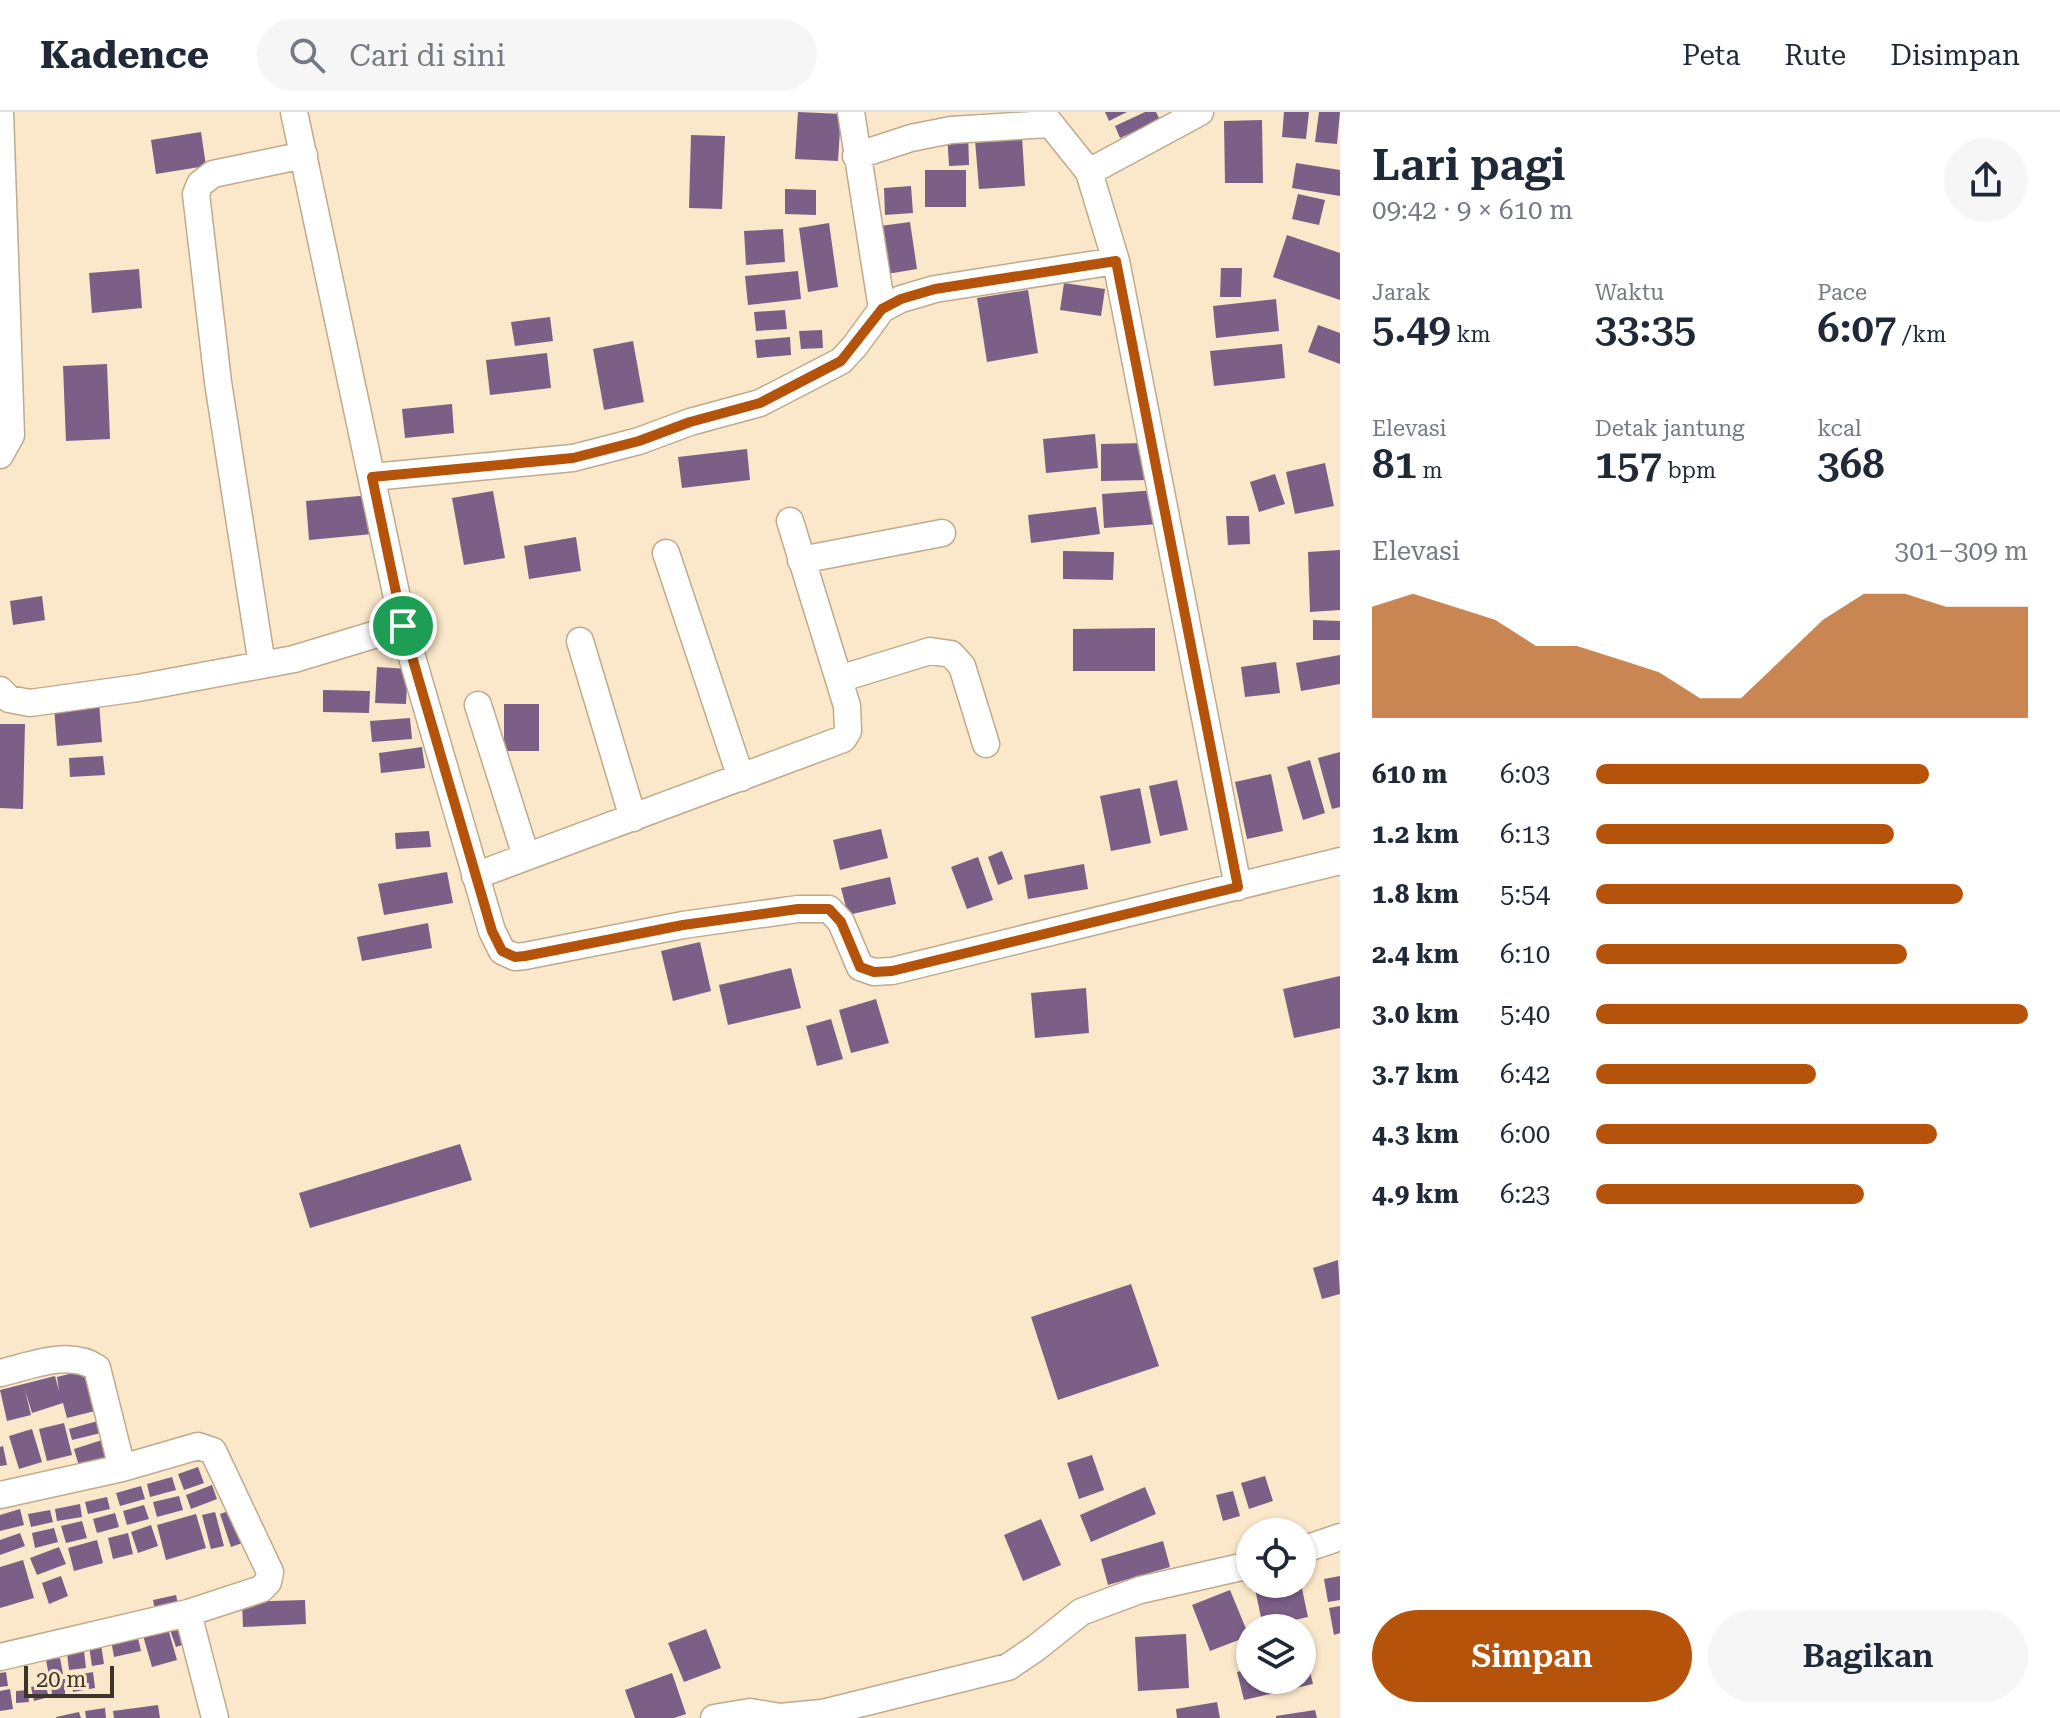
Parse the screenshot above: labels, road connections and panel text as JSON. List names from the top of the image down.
{
  "scale_bar": "20 m",
  "page": {
    "header": "Kadence",
    "search": "Cari di sini",
    "nav": ["Peta", "Rute", "Disimpan"],
    "heading": ["Lari pagi", "09:42 · 9 × 610 m"],
    "stats": [
      ["Jarak", "5.49 km"],
      ["Waktu", "33:35"],
      ["Pace", "6:07 /km"],
      ["Elevasi", "81 m"],
      ["Detak jantung", "157 bpm"],
      ["kcal", "368"]
    ],
    "chart": ["Elevasi", "301–309 m"],
    "list": [
      {
        "name": "610 m",
        "note": "6:03"
      },
      {
        "name": "1.2 km",
        "note": "6:13"
      },
      {
        "name": "1.8 km",
        "note": "5:54"
      },
      {
        "name": "2.4 km",
        "note": "6:10"
      },
      {
        "name": "3.0 km",
        "note": "5:40"
      },
      {
        "name": "3.7 km",
        "note": "6:42"
      },
      {
        "name": "4.3 km",
        "note": "6:00"
      },
      {
        "name": "4.9 km",
        "note": "6:23"
      }
    ],
    "buttons": ["Simpan", "Bagikan"],
    "scale": "20 m"
  }
}
